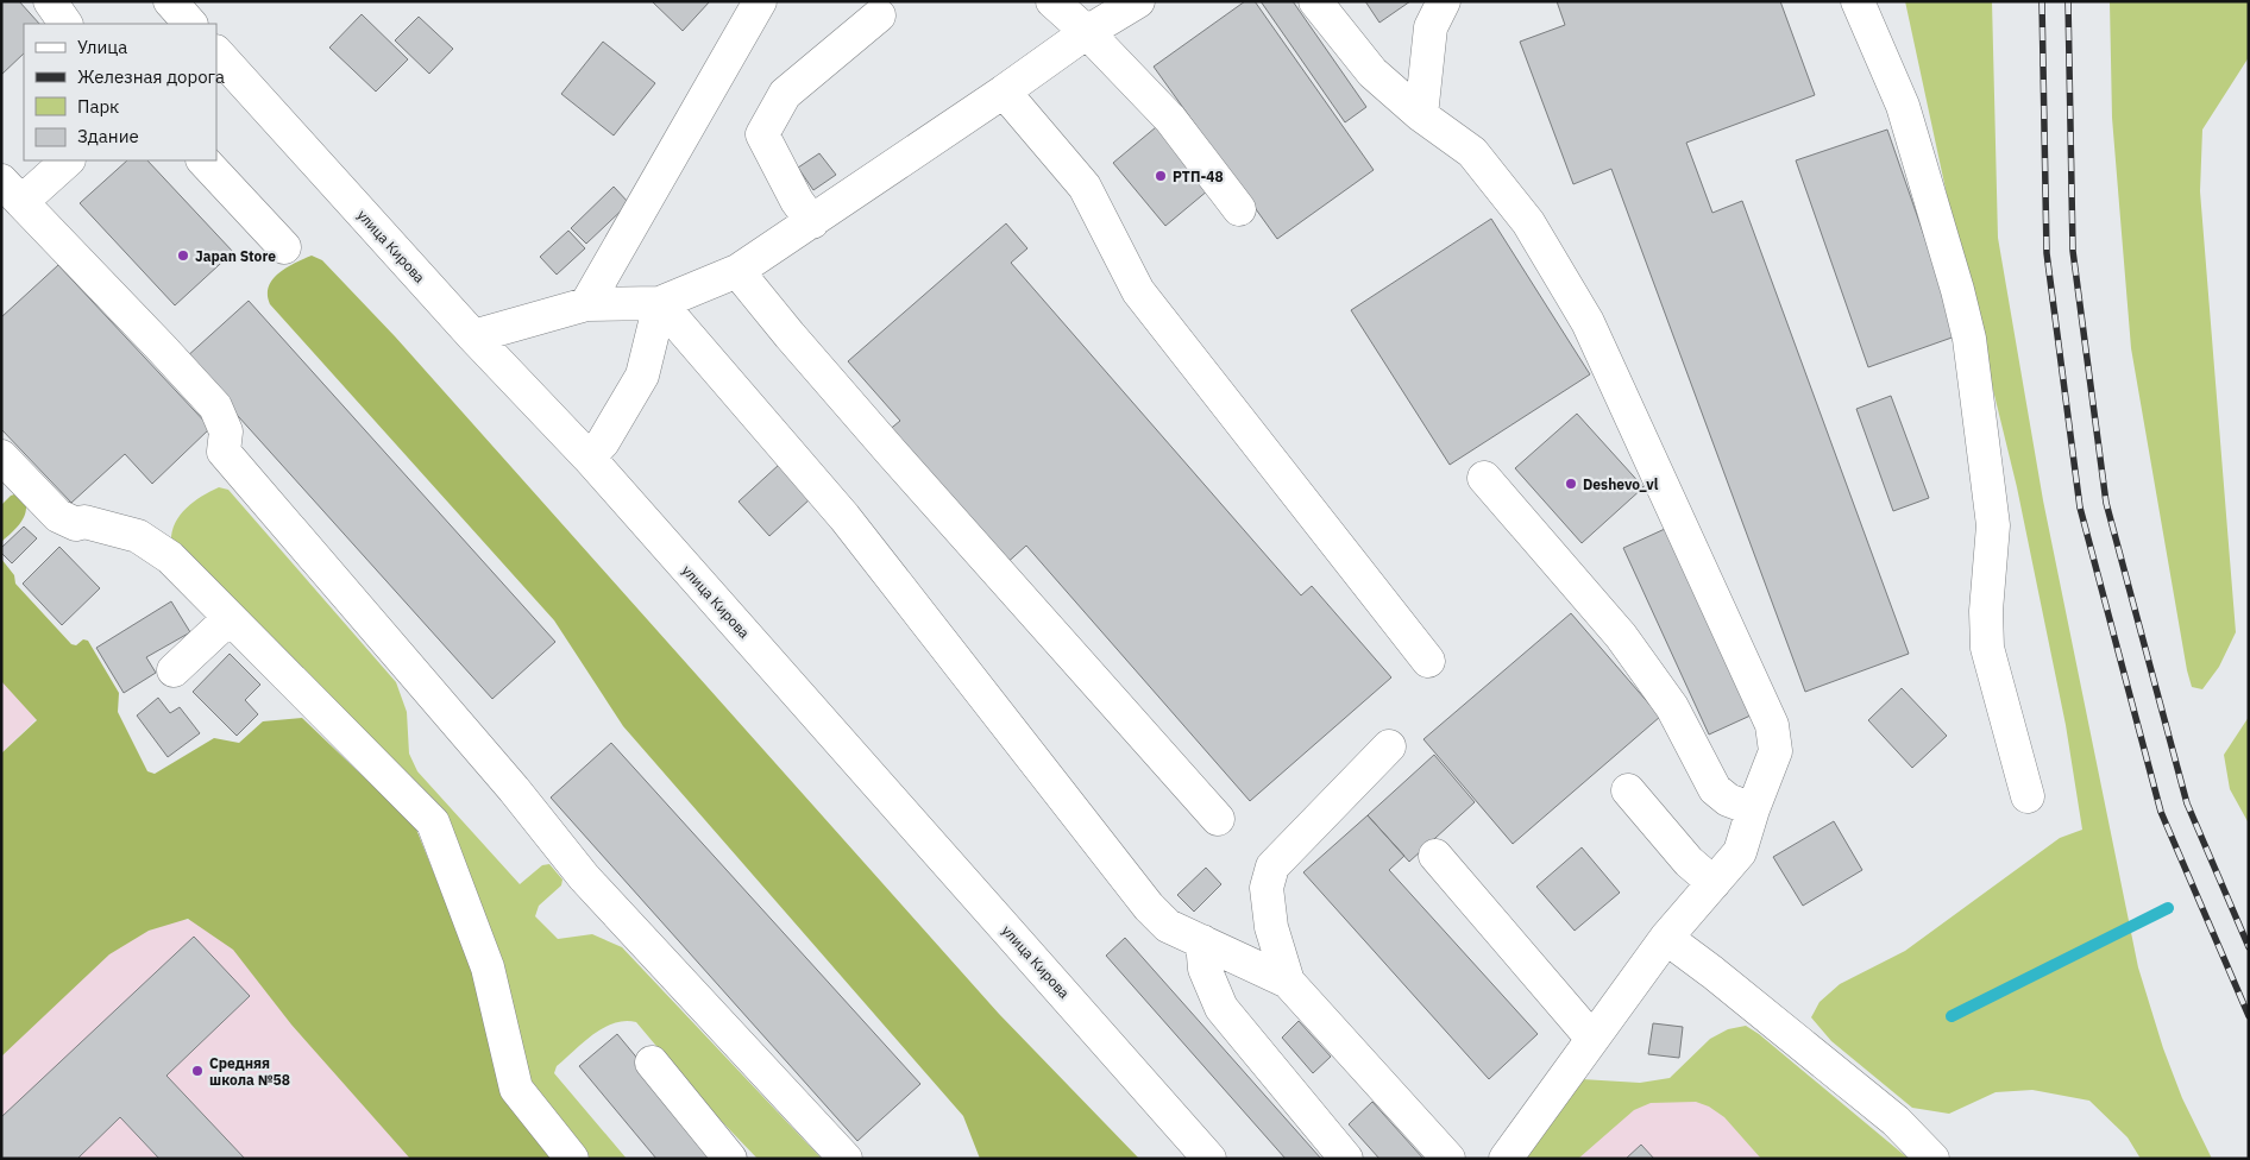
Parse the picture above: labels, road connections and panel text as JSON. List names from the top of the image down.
{
  "streets": {
    "street": ["улица Кирова"]
  },
  "places": [
    "РТП-48",
    "Japan Store",
    "Deshevo_vl",
    "Средняя школа №58"
  ],
  "legend": [
    "Улица",
    "Железная дорога",
    "Парк",
    "Здание"
  ]
}
